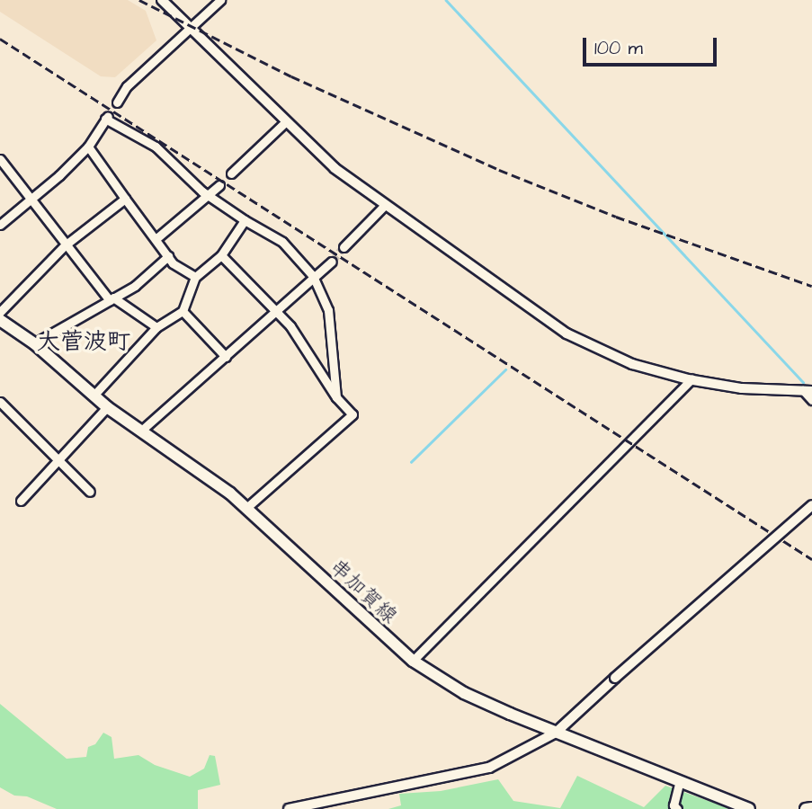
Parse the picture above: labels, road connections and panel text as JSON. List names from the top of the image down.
{
  "streets": {
    "main road": ["串加賀線"]
  },
  "districts": ["大菅波町"],
  "scale_bar": "100 m"
}
